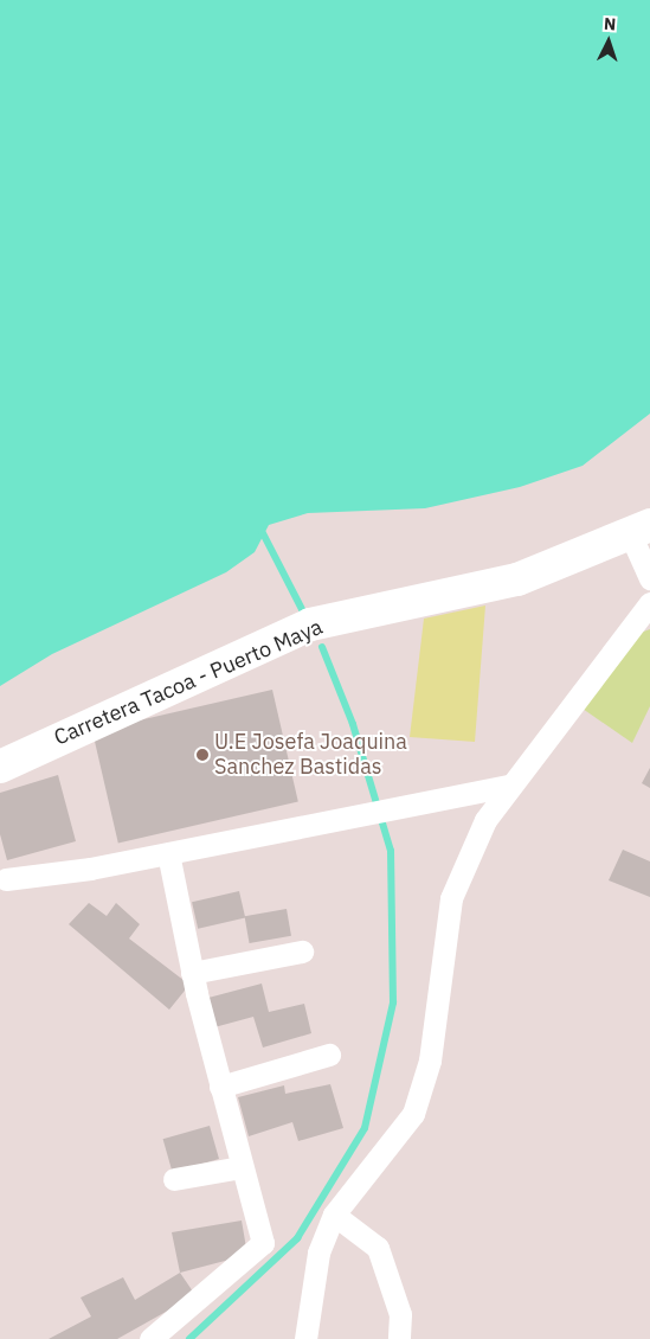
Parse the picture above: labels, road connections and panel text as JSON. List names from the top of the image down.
{
  "streets": {
    "street": ["Carretera Tacoa - Puerto Maya"]
  },
  "places": ["U.E Josefa Joaquina Sanchez Bastidas"],
  "north": "top"
}
